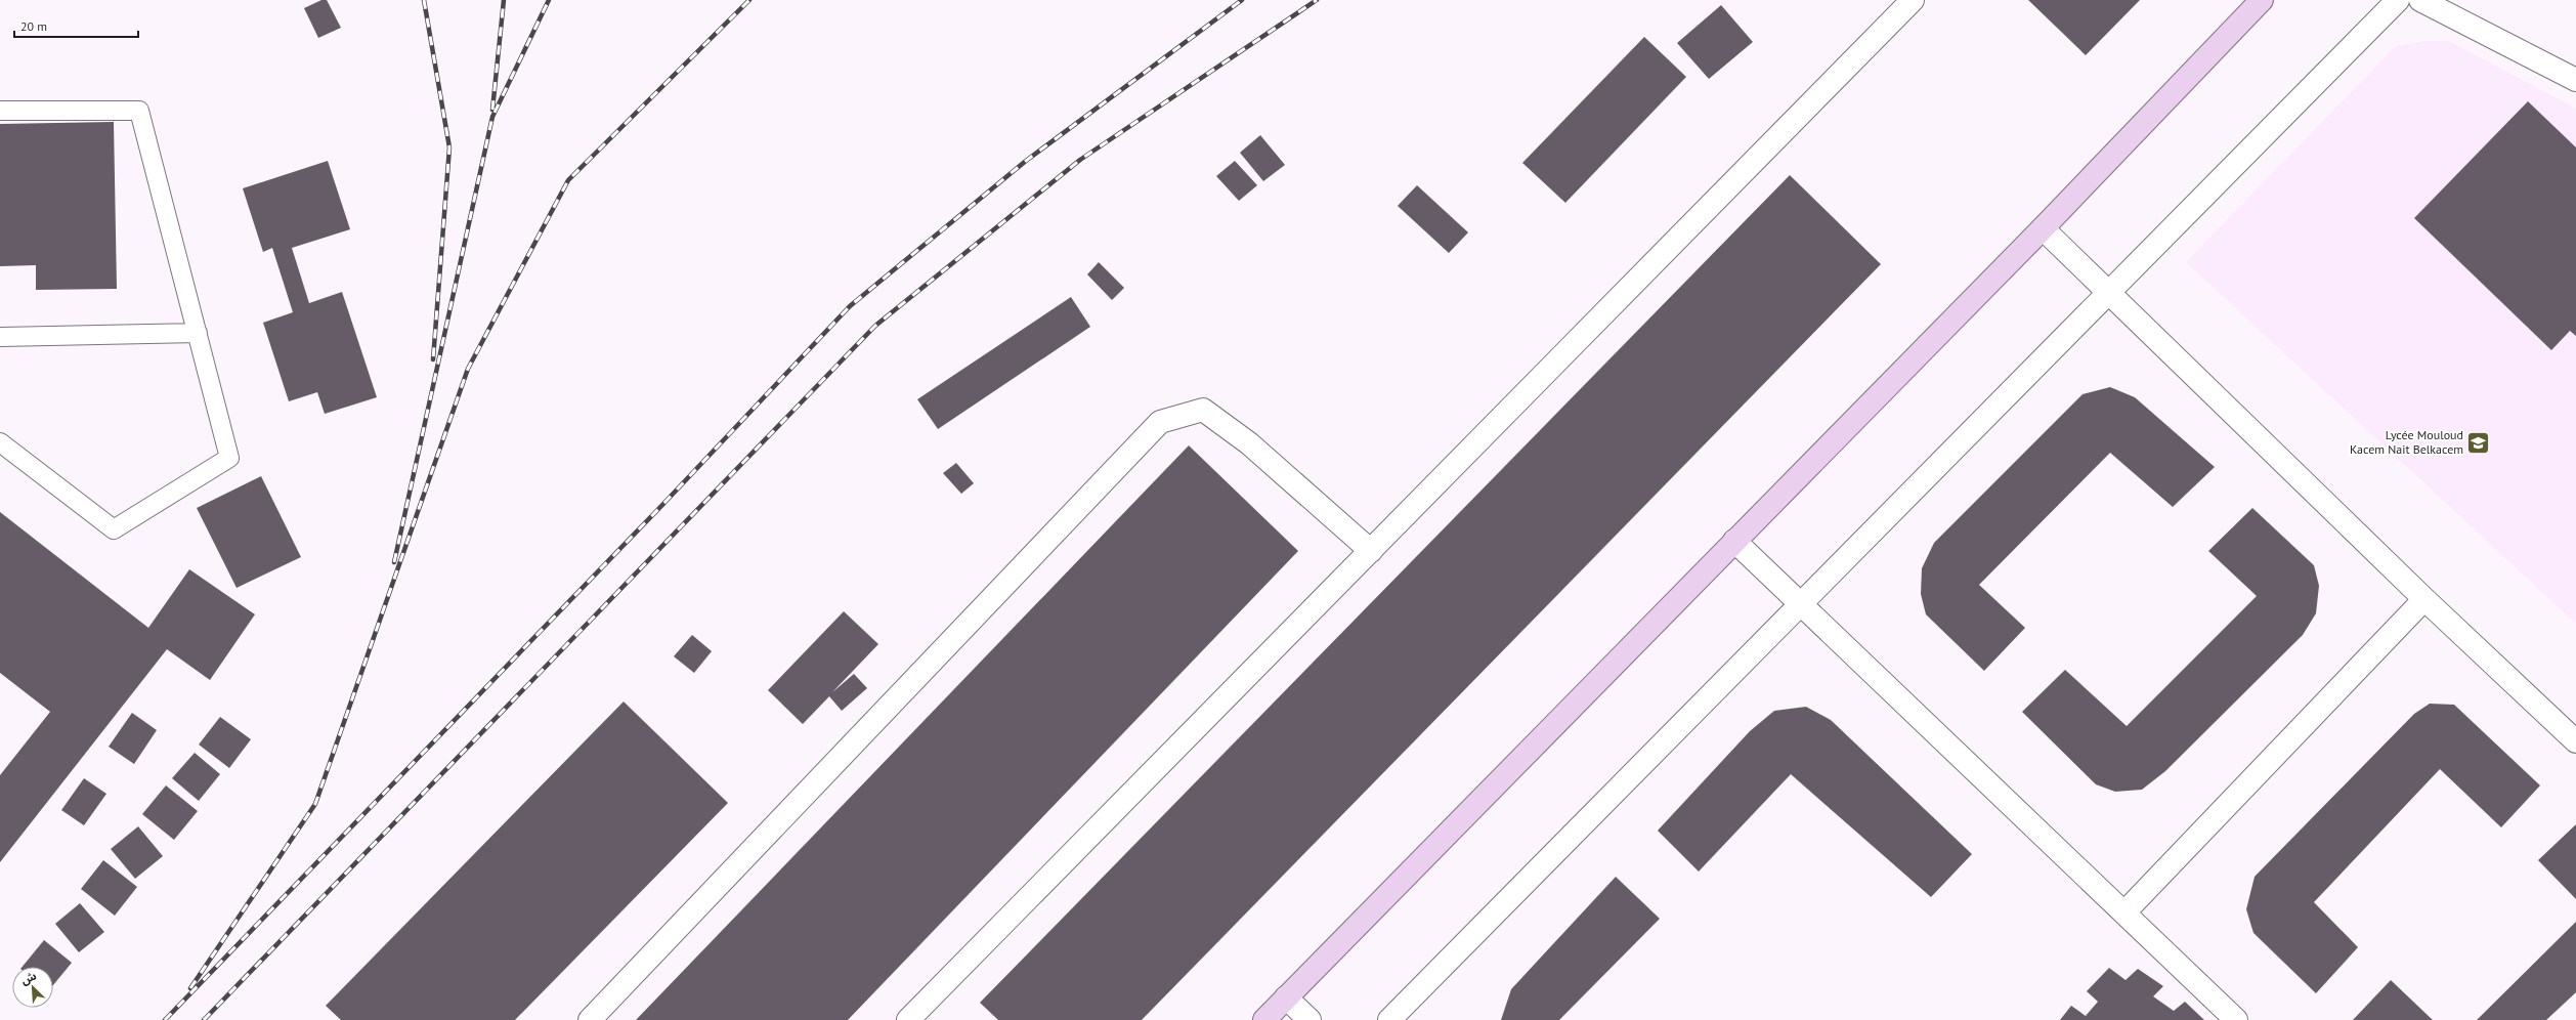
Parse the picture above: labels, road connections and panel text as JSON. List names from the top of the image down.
{
  "places": {
    "school or university": ["Lycée Mouloud Kacem Nait Belkacem"]
  },
  "scale_bar": "20 m",
  "north": "top left"
}
